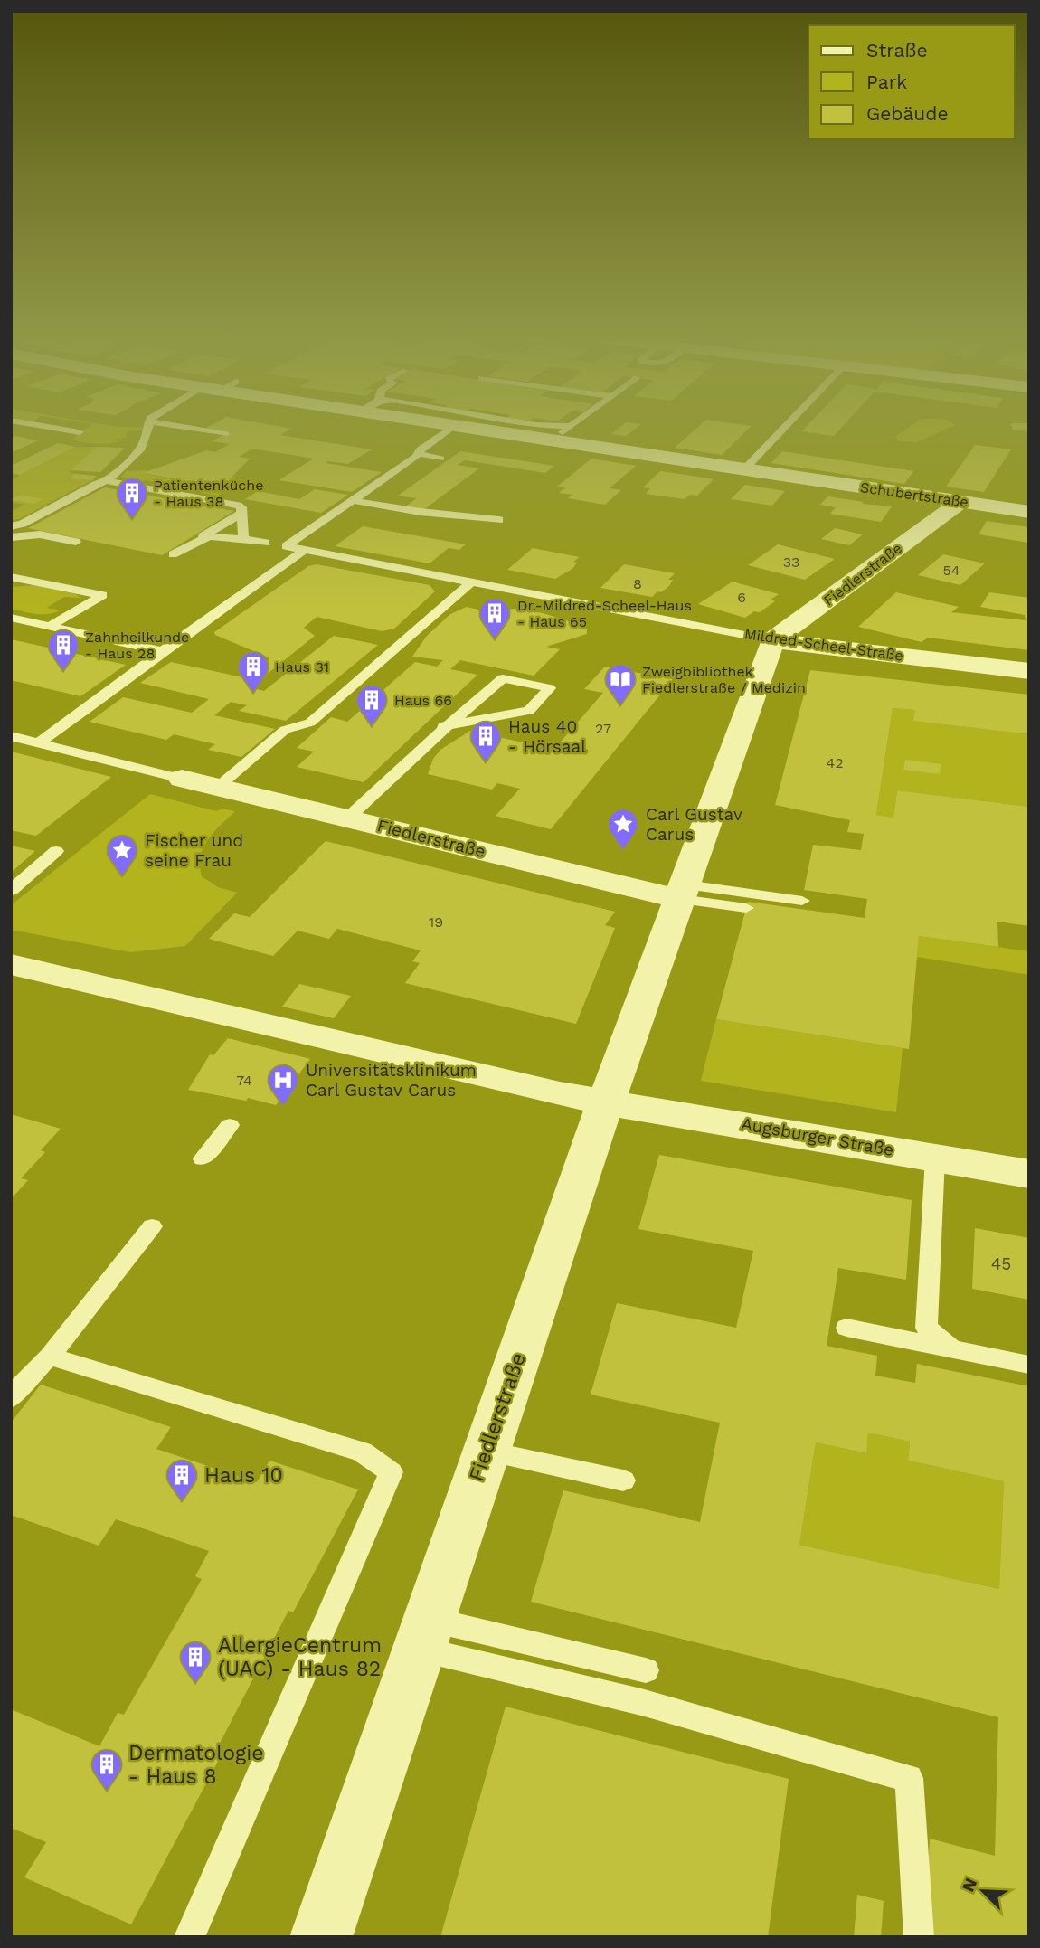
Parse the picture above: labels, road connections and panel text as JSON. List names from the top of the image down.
{
  "streets": {
    "street": [
      "Schubertstraße",
      "Fiedlerstraße",
      "Mildred-Scheel-Straße",
      "Augsburger Straße"
    ]
  },
  "crossings": [
    ["Schubertstraße", "Fiedlerstraße"],
    ["Fiedlerstraße", "Mildred-Scheel-Straße"],
    ["Fiedlerstraße", "Augsburger Straße"]
  ],
  "places": {
    "building": [
      "Patientenküche - Haus 38",
      "Dr.-Mildred-Scheel-Haus - Haus 65",
      "Zahnheilkunde - Haus 28",
      "Haus 31",
      "Haus 66",
      "Haus 40 - Hörsaal",
      "Haus 10",
      "AllergieCentrum (UAC) - Haus 82",
      "Dermatologie - Haus 8"
    ],
    "library": ["Zweigbibliothek Fiedlerstraße / Medizin"],
    "place": ["Carl Gustav Carus", "Fischer und seine Frau"],
    "hospital": ["Universitätsklinikum Carl Gustav Carus"]
  },
  "house_numbers": [
    "33",
    "54",
    "8",
    "6",
    "27",
    "42",
    "19",
    "74",
    "45"
  ],
  "legend": ["Straße", "Park", "Gebäude"],
  "north": "top left"
}
